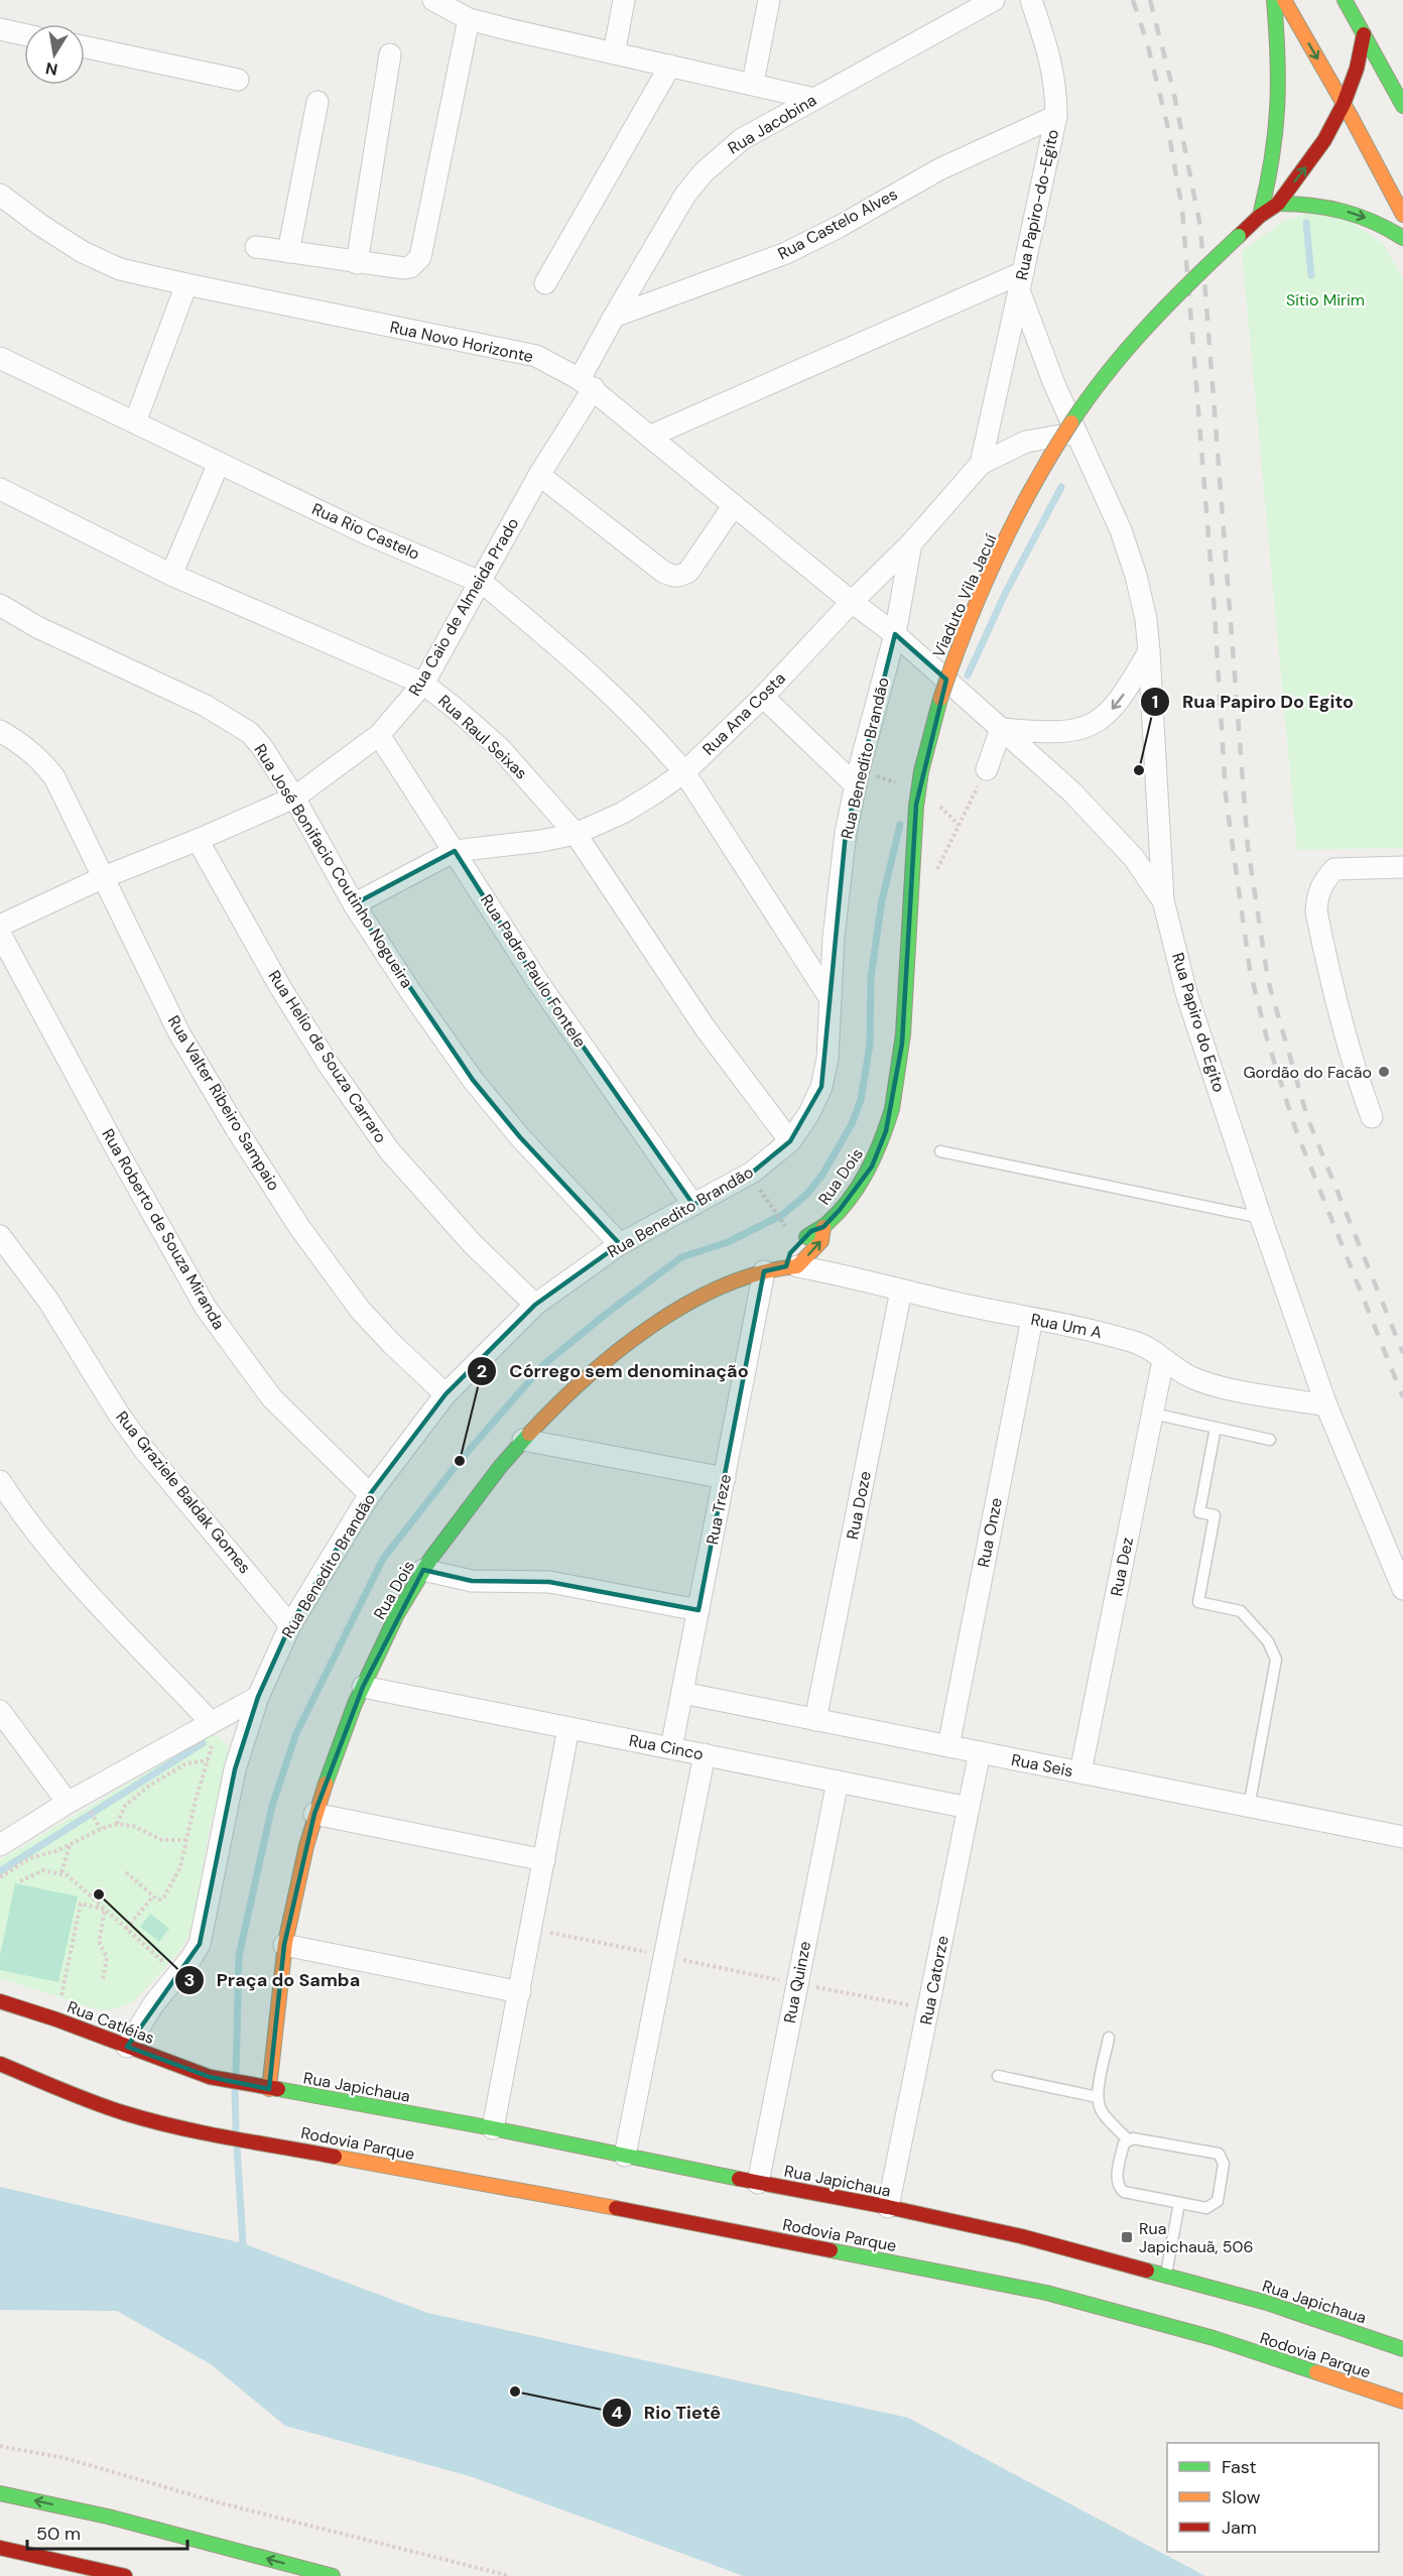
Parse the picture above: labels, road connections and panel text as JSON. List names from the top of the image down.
{
  "streets": {
    "main road": [
      "Viaduto Vila Jacuí",
      "Rua Dois",
      "Rua Catléias",
      "Rua Japichaua",
      "Rodovia Parque"
    ],
    "street": [
      "Rua Jacobina",
      "Rua Papiro-do-Egito",
      "Rua Castelo Alves",
      "Rua Novo Horizonte",
      "Rua Rio Castelo",
      "Rua Caio de Almeida Prado",
      "Rua Ana Costa",
      "Rua Raul Seixas",
      "Rua Benedito Brandão",
      "Rua José Bonifacio Coutinho Nogueira",
      "Rua Padre Paulo Fontele",
      "Rua Papiro do Egito",
      "Rua Helio de Souza Carraro",
      "Rua Valter Ribeiro Sampaio",
      "Rua Roberto de Souza Miranda",
      "Rua Um A",
      "Rua Graziele Baldak Gomes",
      "Rua Doze",
      "Rua Treze",
      "Rua Onze",
      "Rua Dez",
      "Rua Cinco",
      "Rua Seis",
      "Rua Catorze",
      "Rua Quinze"
    ]
  },
  "crossings": [
    ["Rua Jacobina", "Rua Castelo Alves"],
    ["Rua Jacobina", "Rua Novo Horizonte"],
    ["Rua Jacobina", "Rua Caio de Almeida Prado"],
    ["Rua Papiro-do-Egito", "Rua Castelo Alves"],
    ["Rua Papiro-do-Egito", "Rua Ana Costa"],
    ["Rua Papiro-do-Egito", "Rua Papiro do Egito"],
    ["Rua Novo Horizonte", "Rua Caio de Almeida Prado"],
    ["Rua Novo Horizonte", "Rua Ana Costa"],
    ["Rua Novo Horizonte", "Rua Benedito Brandão"],
    ["Rua Novo Horizonte", "Rua Papiro do Egito"],
    ["Rua Rio Castelo", "Rua Caio de Almeida Prado"],
    ["Rua Rio Castelo", "Rua Ana Costa"],
    ["Rua Rio Castelo", "Rua Benedito Brandão"],
    ["Viaduto Vila Jacuí", "Rua Dois"],
    ["Rua Caio de Almeida Prado", "Rua Raul Seixas"],
    ["Rua Caio de Almeida Prado", "Rua José Bonifacio Coutinho Nogueira"],
    ["Rua Caio de Almeida Prado", "Rua Padre Paulo Fontele"],
    ["Rua Caio de Almeida Prado", "Rua Helio de Souza Carraro"],
    ["Rua Caio de Almeida Prado", "Rua Valter Ribeiro Sampaio"],
    ["Rua Ana Costa", "Rua Raul Seixas"],
    ["Rua Ana Costa", "Rua Benedito Brandão"],
    ["Rua Ana Costa", "Rua José Bonifacio Coutinho Nogueira"],
    ["Rua Ana Costa", "Rua Padre Paulo Fontele"],
    ["Rua Ana Costa", "Rua Papiro do Egito"],
    ["Rua Raul Seixas", "Rua Benedito Brandão"],
    ["Rua Benedito Brandão", "Rua José Bonifacio Coutinho Nogueira"],
    ["Rua Benedito Brandão", "Rua Padre Paulo Fontele"],
    ["Rua Benedito Brandão", "Rua Helio de Souza Carraro"],
    ["Rua Benedito Brandão", "Rua Valter Ribeiro Sampaio"],
    ["Rua Benedito Brandão", "Rua Roberto de Souza Miranda"],
    ["Rua Benedito Brandão", "Rua Graziele Baldak Gomes"],
    ["Rua Benedito Brandão", "Rua Catléias"],
    ["Rua Papiro do Egito", "Rua Um A"],
    ["Rua Dois", "Rua Um A"],
    ["Rua Dois", "Rua Treze"],
    ["Rua Dois", "Rua Cinco"],
    ["Rua Dois", "Rua Catléias"],
    ["Rua Dois", "Rua Japichaua"],
    ["Rua Um A", "Rua Doze"],
    ["Rua Um A", "Rua Onze"],
    ["Rua Um A", "Rua Dez"],
    ["Rua Doze", "Rua Seis"],
    ["Rua Treze", "Rua Cinco"],
    ["Rua Treze", "Rua Seis"],
    ["Rua Onze", "Rua Seis"],
    ["Rua Dez", "Rua Seis"],
    ["Rua Cinco", "Rua Catorze"],
    ["Rua Cinco", "Rua Quinze"],
    ["Rua Seis", "Rua Catorze"],
    ["Rua Catorze", "Rua Japichaua"],
    ["Rua Quinze", "Rua Japichaua"],
    ["Rua Catléias", "Rua Japichaua"]
  ],
  "parks": ["Sítio Mirim"],
  "places": {
    "other": [
      "Rua Papiro Do Egito",
      "Gordão do Facão",
      "Córrego sem denominação",
      "Praça do Samba",
      "Rio Tietê"
    ],
    "transit": ["Rua Japichauã, 506"]
  },
  "legend": ["Fast", "Slow", "Jam"],
  "scale_bar": "50 m",
  "north": "bottom"
}
